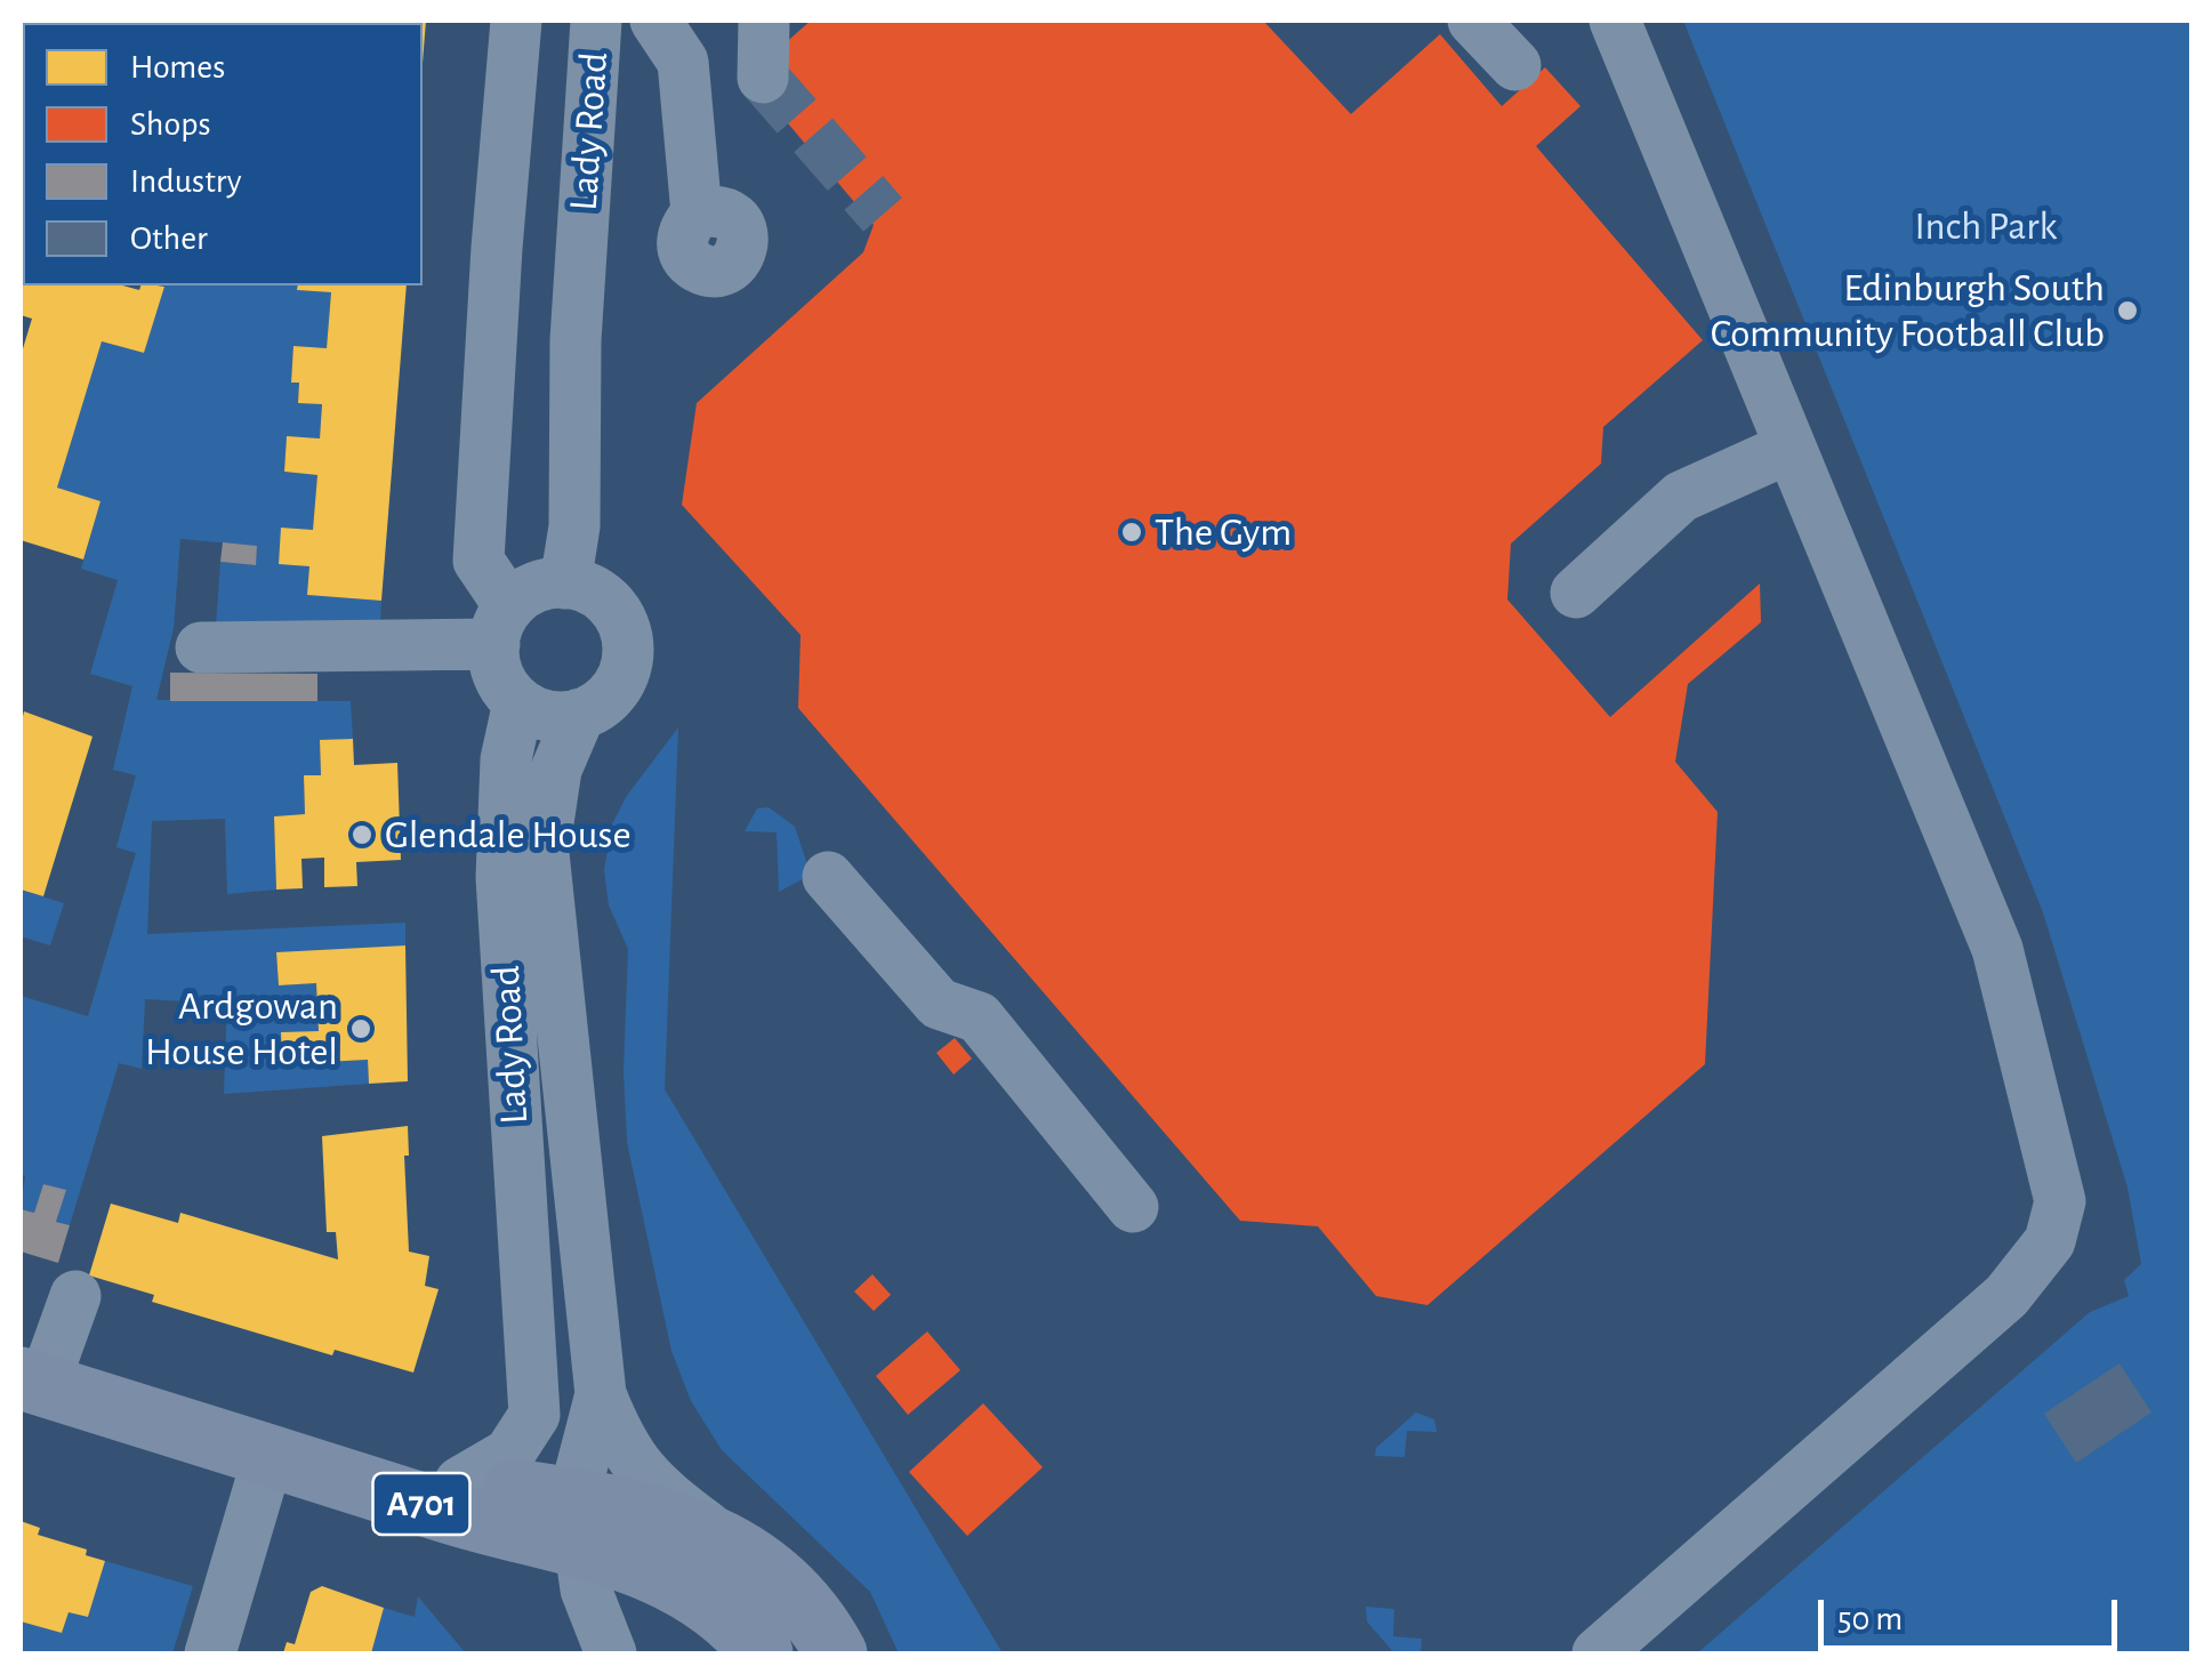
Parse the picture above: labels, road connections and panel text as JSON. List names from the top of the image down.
{
  "streets": {
    "main road": ["A701"],
    "street": ["Lady Road"]
  },
  "crossings": [
    ["Lady Road", "A701"]
  ],
  "parks": ["Inch Park"],
  "places": [
    "Edinburgh South Community Football Club",
    "The Gym",
    "Glendale House",
    "Ardgowan House Hotel"
  ],
  "legend": [
    "Homes",
    "Shops",
    "Industry",
    "Other"
  ],
  "scale_bar": "50 m"
}
